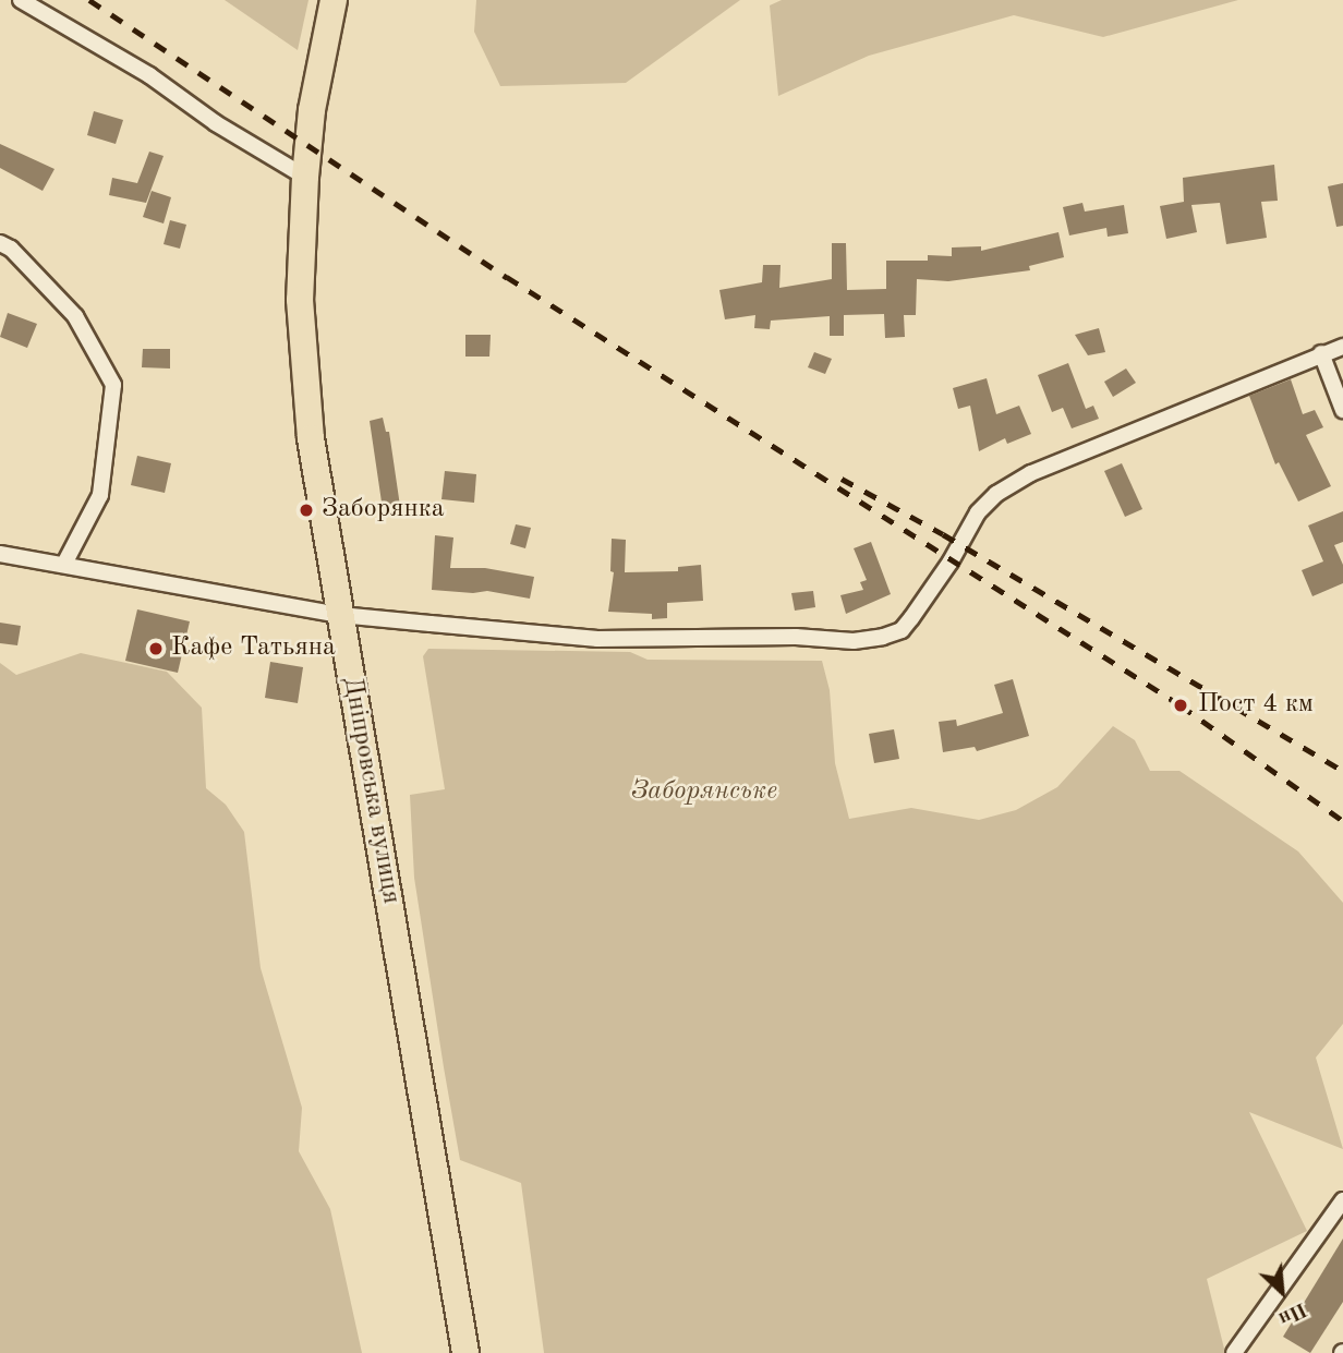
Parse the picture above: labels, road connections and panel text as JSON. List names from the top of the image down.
{
  "streets": {
    "highway": ["Дніпровська вулиця"]
  },
  "parks": ["Заборянське"],
  "places": ["Заборянка", "Кафе Татьяна", "Пост 4 км"],
  "north": "bottom right"
}
